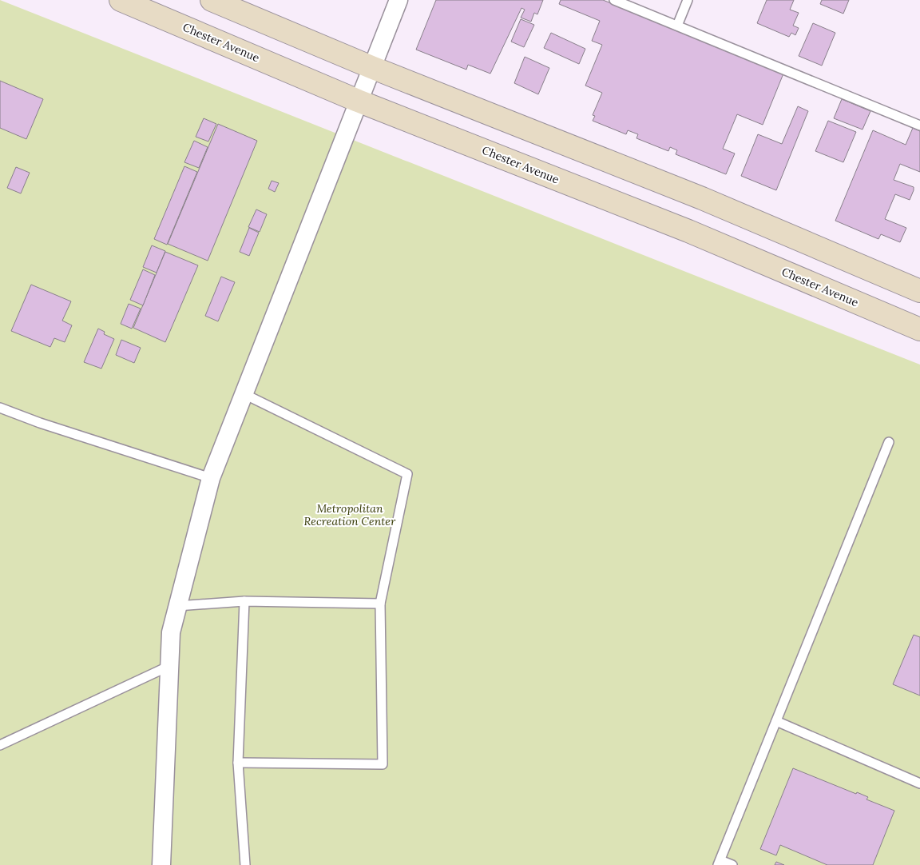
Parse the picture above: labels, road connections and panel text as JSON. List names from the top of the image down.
{
  "streets": {
    "main road": ["Chester Avenue"]
  },
  "parks": ["Metropolitan Recreation Center"]
}
